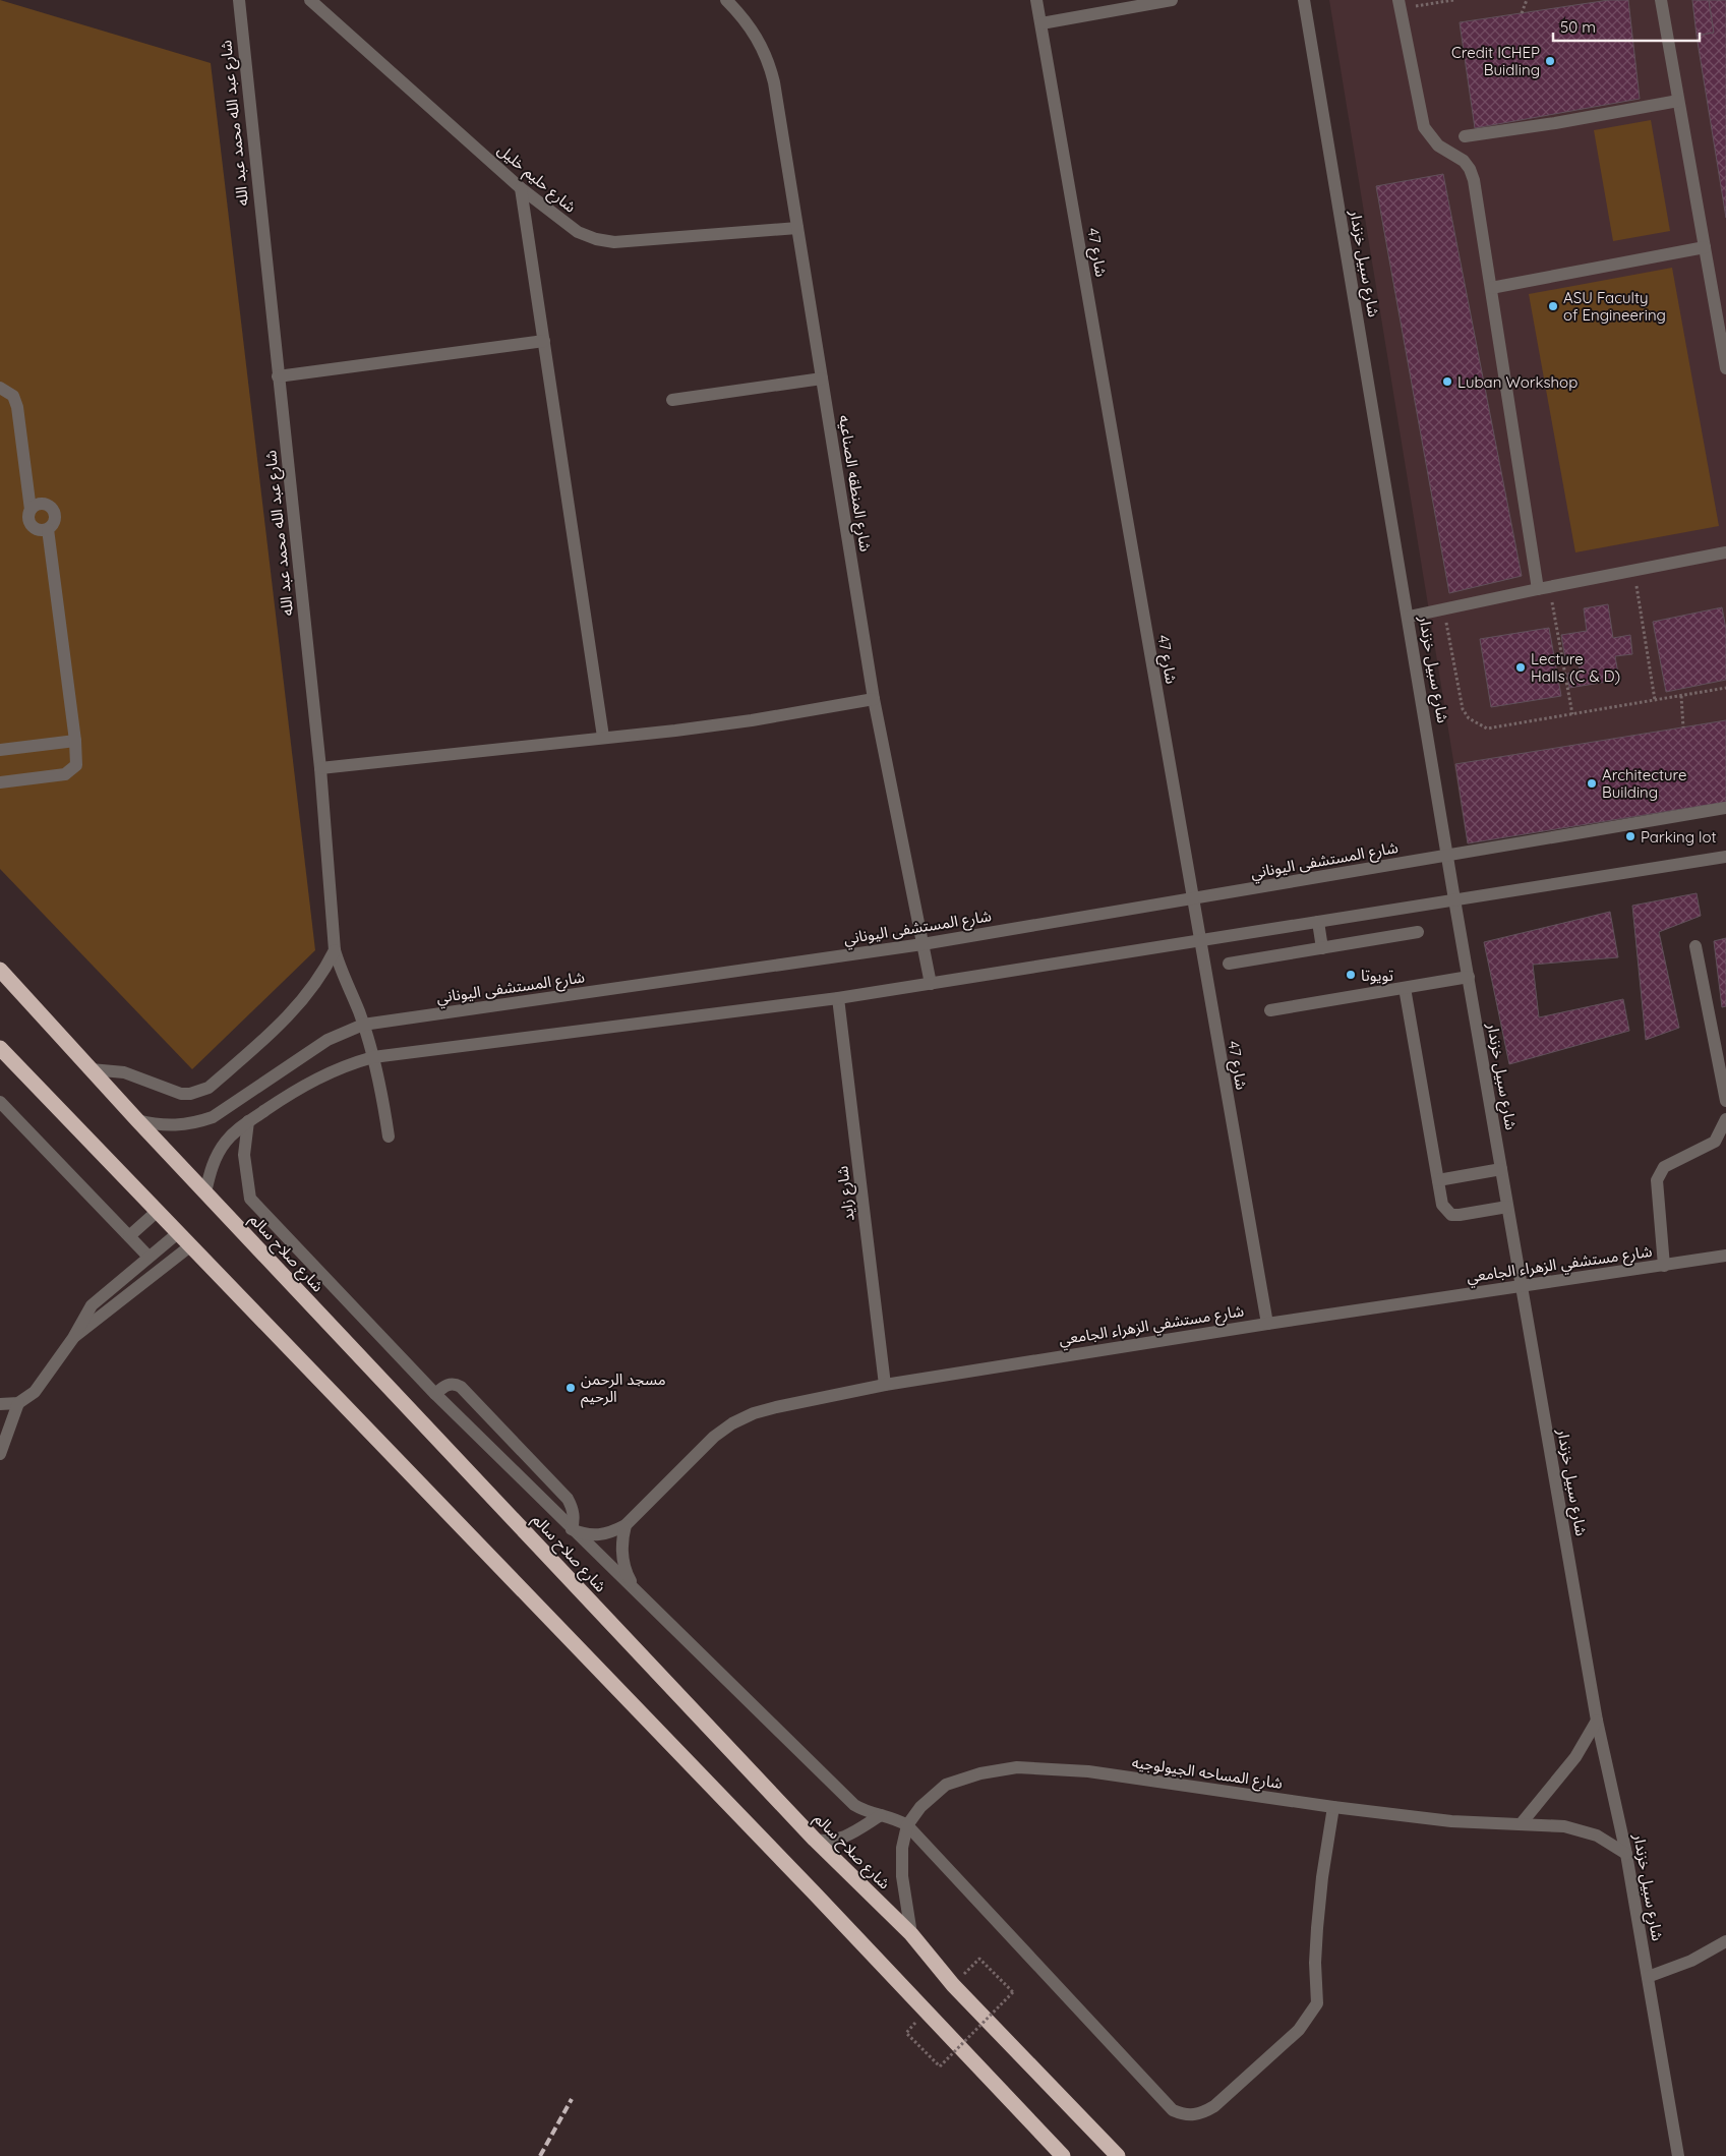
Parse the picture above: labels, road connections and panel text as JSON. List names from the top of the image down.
{
  "streets": {
    "highway": ["شارع صلاح سالم"],
    "street": [
      "شارع عبد الله محمد عبد الله",
      "شارع حليم خليل",
      "شارع 47",
      "شارع سبيل خزندار",
      "شارع المنطقه الصناعيه",
      "شارع المستشفى اليوناني",
      "شارع زايد",
      "شارع مستشفي الزهراء الجامعي",
      "شارع المساحه الجيولوجيه"
    ]
  },
  "crossings": [
    ["شارع عبد الله محمد عبد الله", "شارع المستشفى اليوناني"],
    ["شارع حليم خليل", "شارع المنطقه الصناعيه"],
    ["شارع 47", "شارع المستشفى اليوناني"],
    ["شارع 47", "شارع مستشفي الزهراء الجامعي"],
    ["شارع سبيل خزندار", "شارع المستشفى اليوناني"],
    ["شارع سبيل خزندار", "شارع مستشفي الزهراء الجامعي"],
    ["شارع سبيل خزندار", "شارع المساحه الجيولوجيه"],
    ["شارع المنطقه الصناعيه", "شارع المستشفى اليوناني"],
    ["شارع المستشفى اليوناني", "شارع صلاح سالم"],
    ["شارع زايد", "شارع مستشفي الزهراء الجامعي"],
    ["شارع صلاح سالم", "شارع المساحه الجيولوجيه"]
  ],
  "places": [
    "Credit ICHEP Buidling",
    "ASU Faculty of Engineering",
    "Luban Workshop",
    "Lecture Halls (C & D)",
    "Architecture Building",
    "Parking lot",
    "تويوتا",
    "مسجد الرحمن الرحيم"
  ],
  "scale_bar": "50 m"
}
